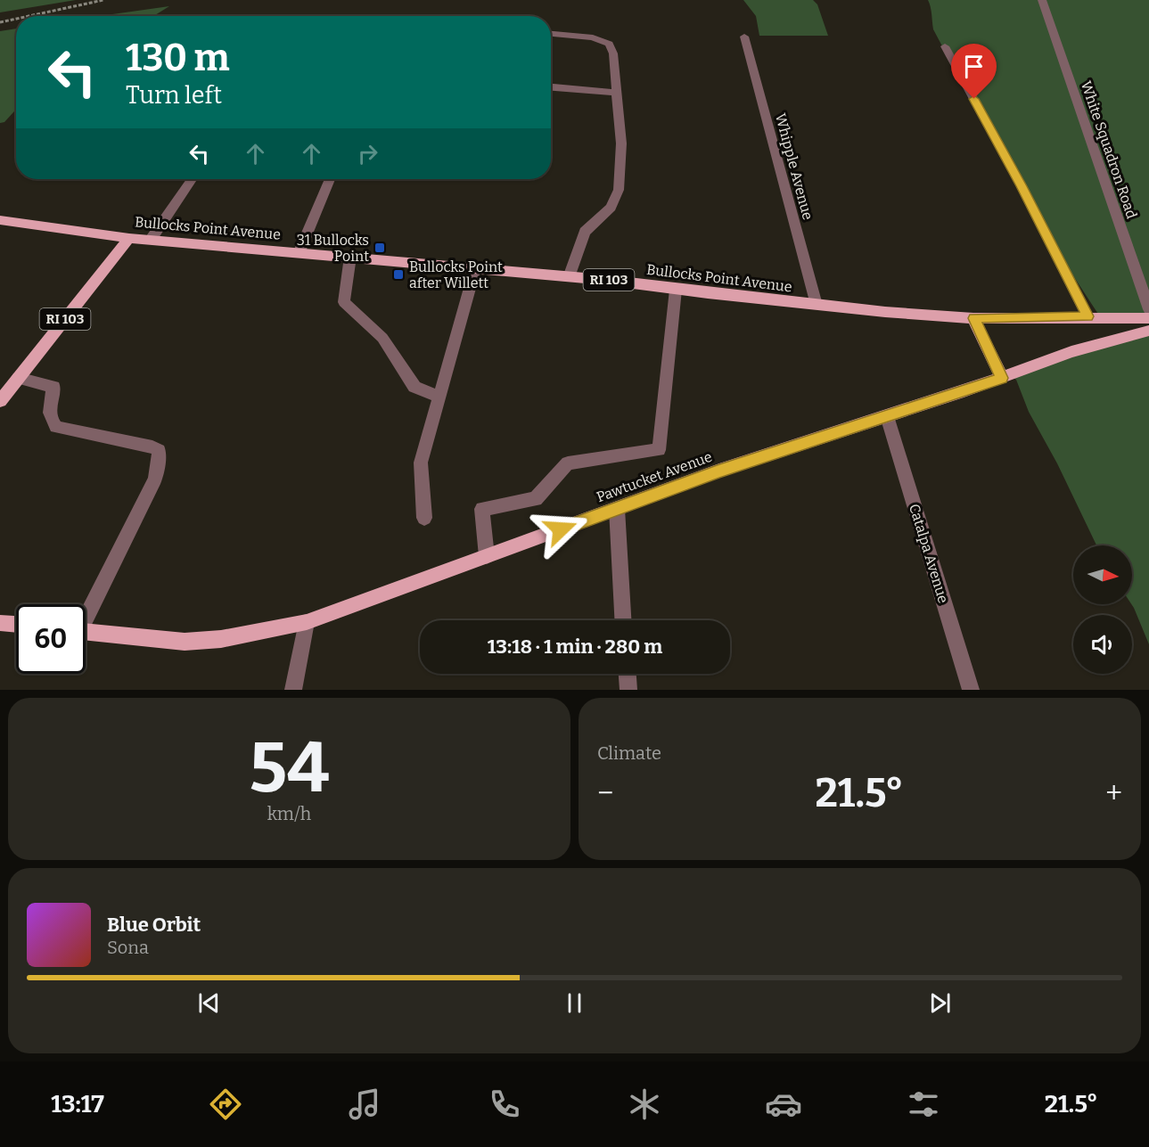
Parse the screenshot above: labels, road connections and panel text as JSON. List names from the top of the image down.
{
  "streets": {
    "main road": ["Bullocks Point Avenue", "RI 103", "Pawtucket Avenue"],
    "street": ["White Squadron Road", "Whipple Avenue", "Catalpa Avenue"]
  },
  "crossings": [
    ["White Squadron Road", "Bullocks Point Avenue"],
    ["Whipple Avenue", "Bullocks Point Avenue"],
    ["Bullocks Point Avenue", "RI 103"],
    ["Pawtucket Avenue", "Catalpa Avenue"]
  ],
  "places": {
    "transit": ["31 Bullocks Point", "Bullocks Point after Willett"]
  },
  "north": "right",
  "page": {
    "turn": ["130 m", "Turn left"],
    "limit": "60",
    "trip": "13:18 · 1 min · 280 m",
    "tile": [
      ["54", "km/h"],
      "Climate"
    ],
    "heat": ["−", "21.5°", "+"],
    "song": ["Blue Orbit", "Sona"],
    "tabs": ["13:17", "21.5°"]
  }
}
